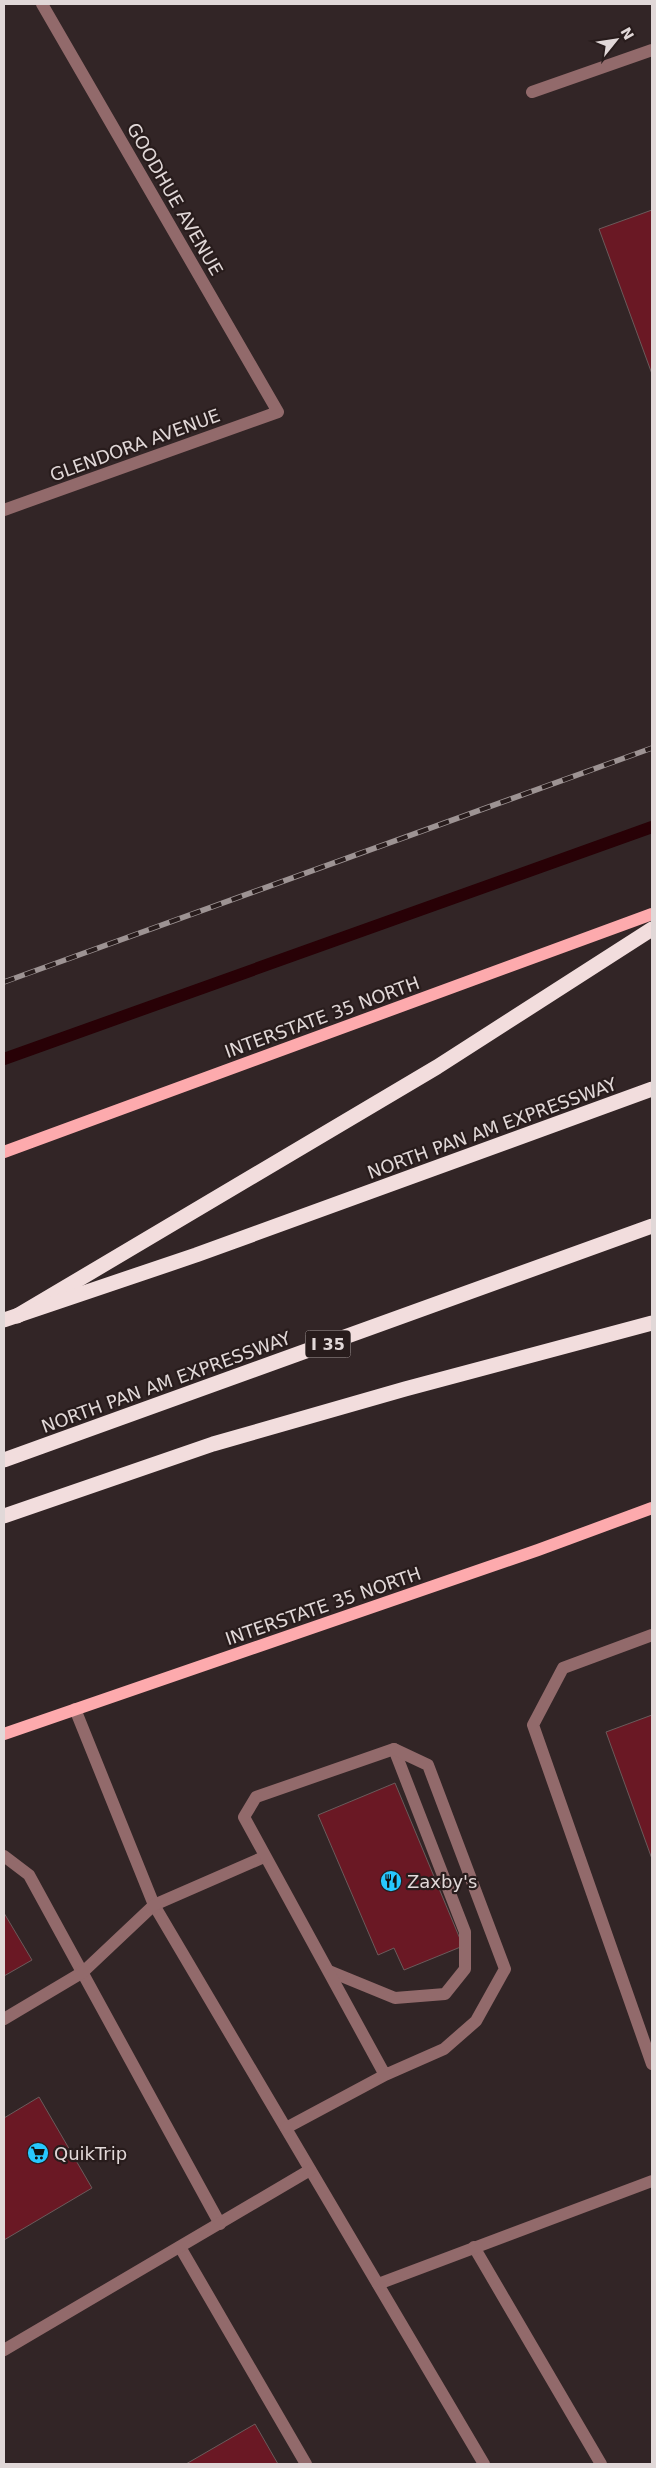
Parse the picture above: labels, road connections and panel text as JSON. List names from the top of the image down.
{
  "streets": {
    "highway": ["NORTH PAN AM EXPRESSWAY", "I 35"],
    "main road": ["INTERSTATE 35 NORTH"],
    "street": ["GOODHUE AVENUE", "GLENDORA AVENUE"]
  },
  "crossings": [
    ["GOODHUE AVENUE", "GLENDORA AVENUE"]
  ],
  "places": {
    "restaurant": ["Zaxby's"],
    "supermarket": ["QuikTrip"]
  },
  "north": "top right"
}
